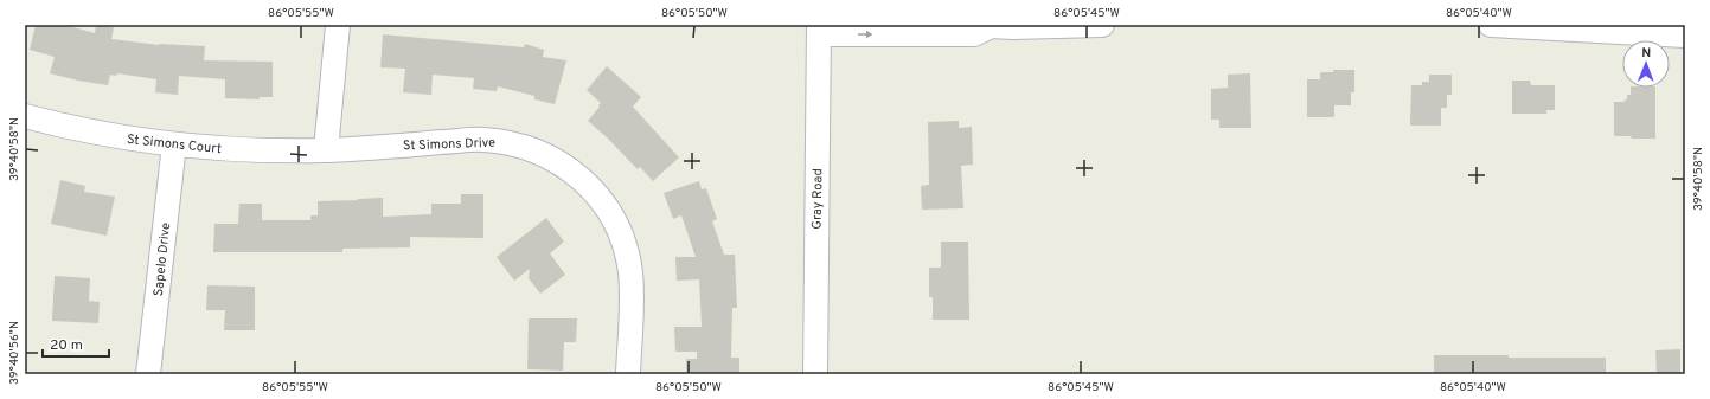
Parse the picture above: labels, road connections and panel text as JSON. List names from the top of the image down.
{
  "streets": {
    "street": [
      "St Simons Court",
      "St Simons Drive",
      "Gray Road",
      "Sapelo Drive"
    ]
  },
  "crossings": [
    ["St Simons Court", "St Simons Drive"],
    ["St Simons Court", "Sapelo Drive"]
  ],
  "scale_bar": "20 m",
  "north": "top",
  "coordinates": [
    "86°05'55\"W",
    "86°05'50\"W",
    "86°05'45\"W",
    "86°05'40\"W",
    "39°40'58\"N",
    "39°40'56\"N"
  ]
}
